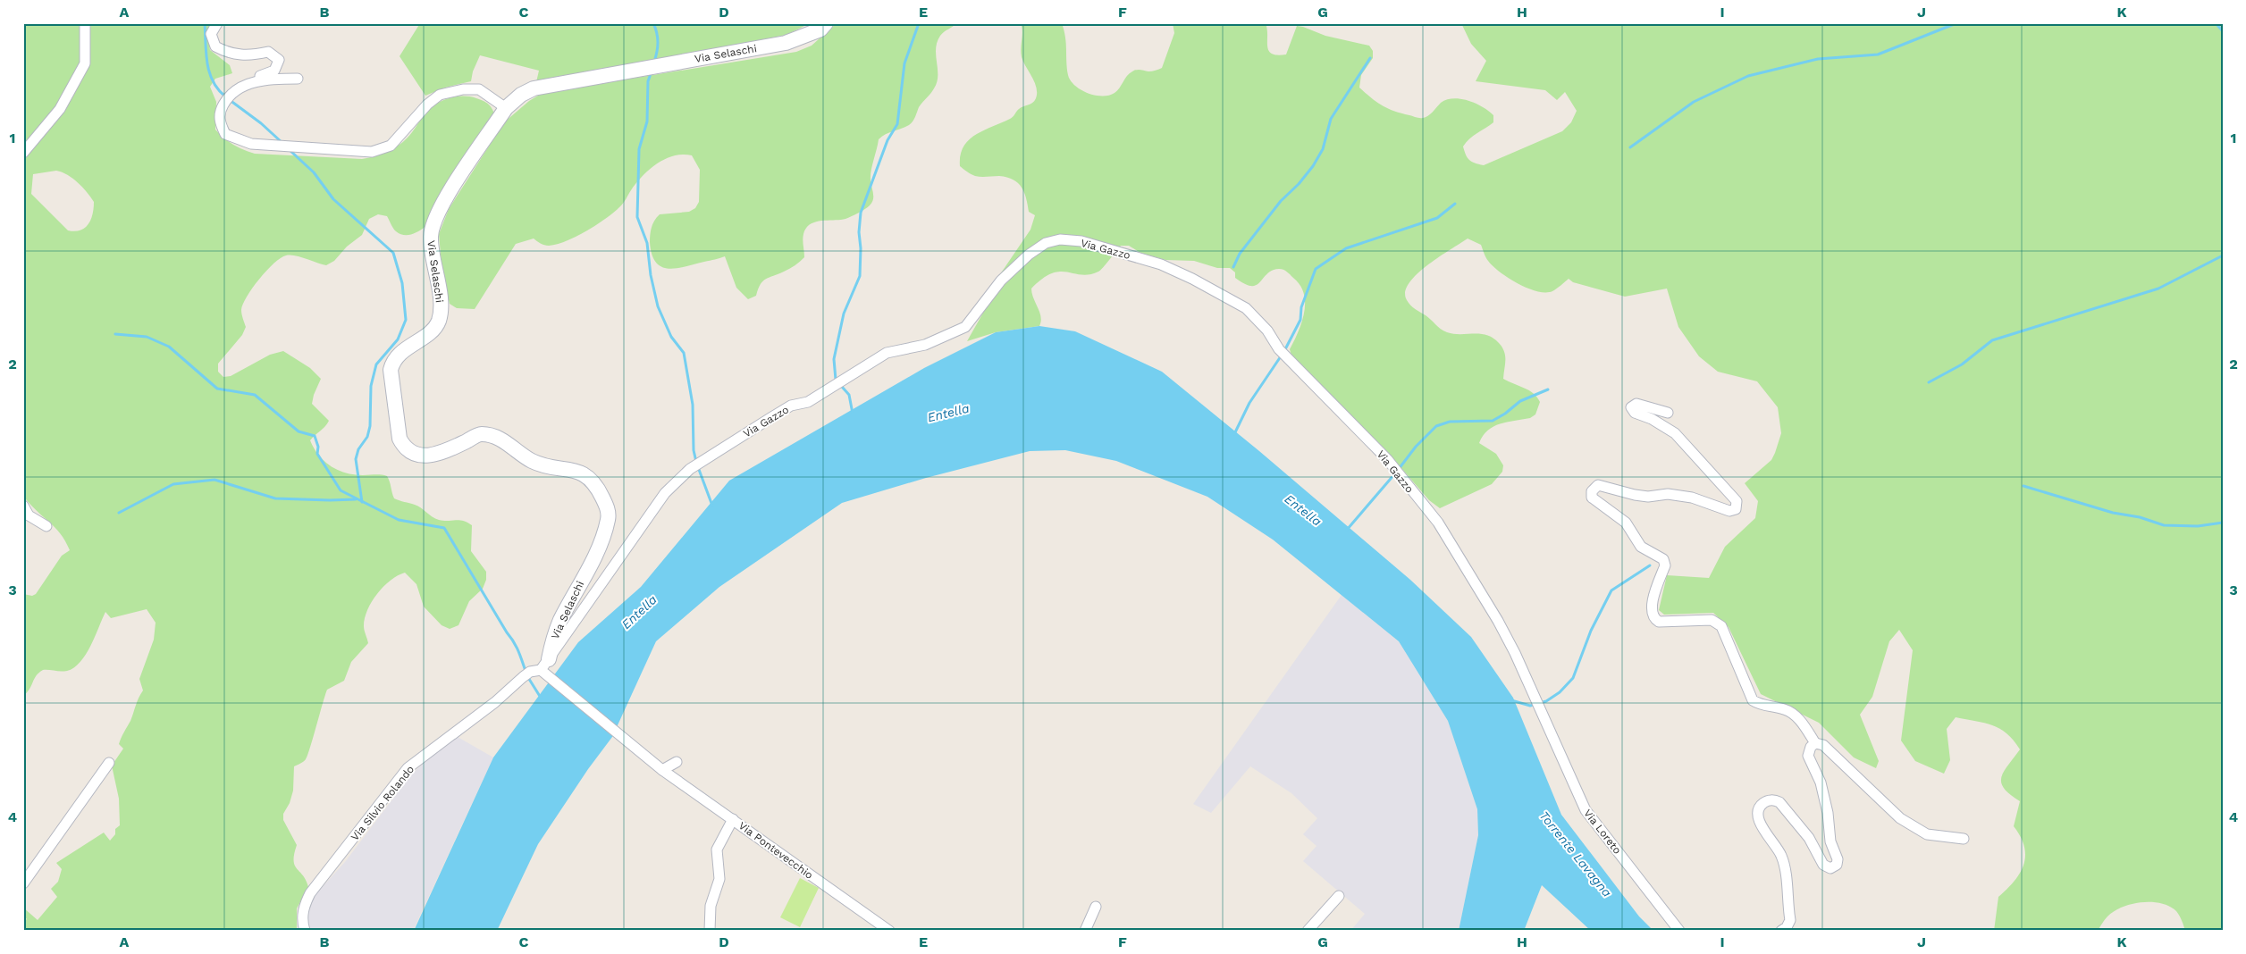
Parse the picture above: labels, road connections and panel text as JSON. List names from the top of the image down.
{
  "streets": {
    "street": [
      "Via Selaschi",
      "Via Gazzo",
      "Via Silvio Rolando",
      "Via Loreto",
      "Via Pontevecchio"
    ]
  },
  "crossings": [
    ["Via Selaschi", "Via Gazzo"],
    ["Via Selaschi", "Via Silvio Rolando"],
    ["Via Selaschi", "Via Pontevecchio"],
    ["Via Gazzo", "Via Silvio Rolando"],
    ["Via Gazzo", "Via Loreto"],
    ["Via Gazzo", "Via Pontevecchio"],
    ["Via Silvio Rolando", "Via Pontevecchio"]
  ],
  "water": ["Entella", "Torrente Lavagna"],
  "grid": {
    "columns": [
      "A",
      "B",
      "C",
      "D",
      "E",
      "F",
      "G",
      "H",
      "I",
      "J",
      "K"
    ],
    "rows": [
      "1",
      "2",
      "3",
      "4"
    ]
  }
}
